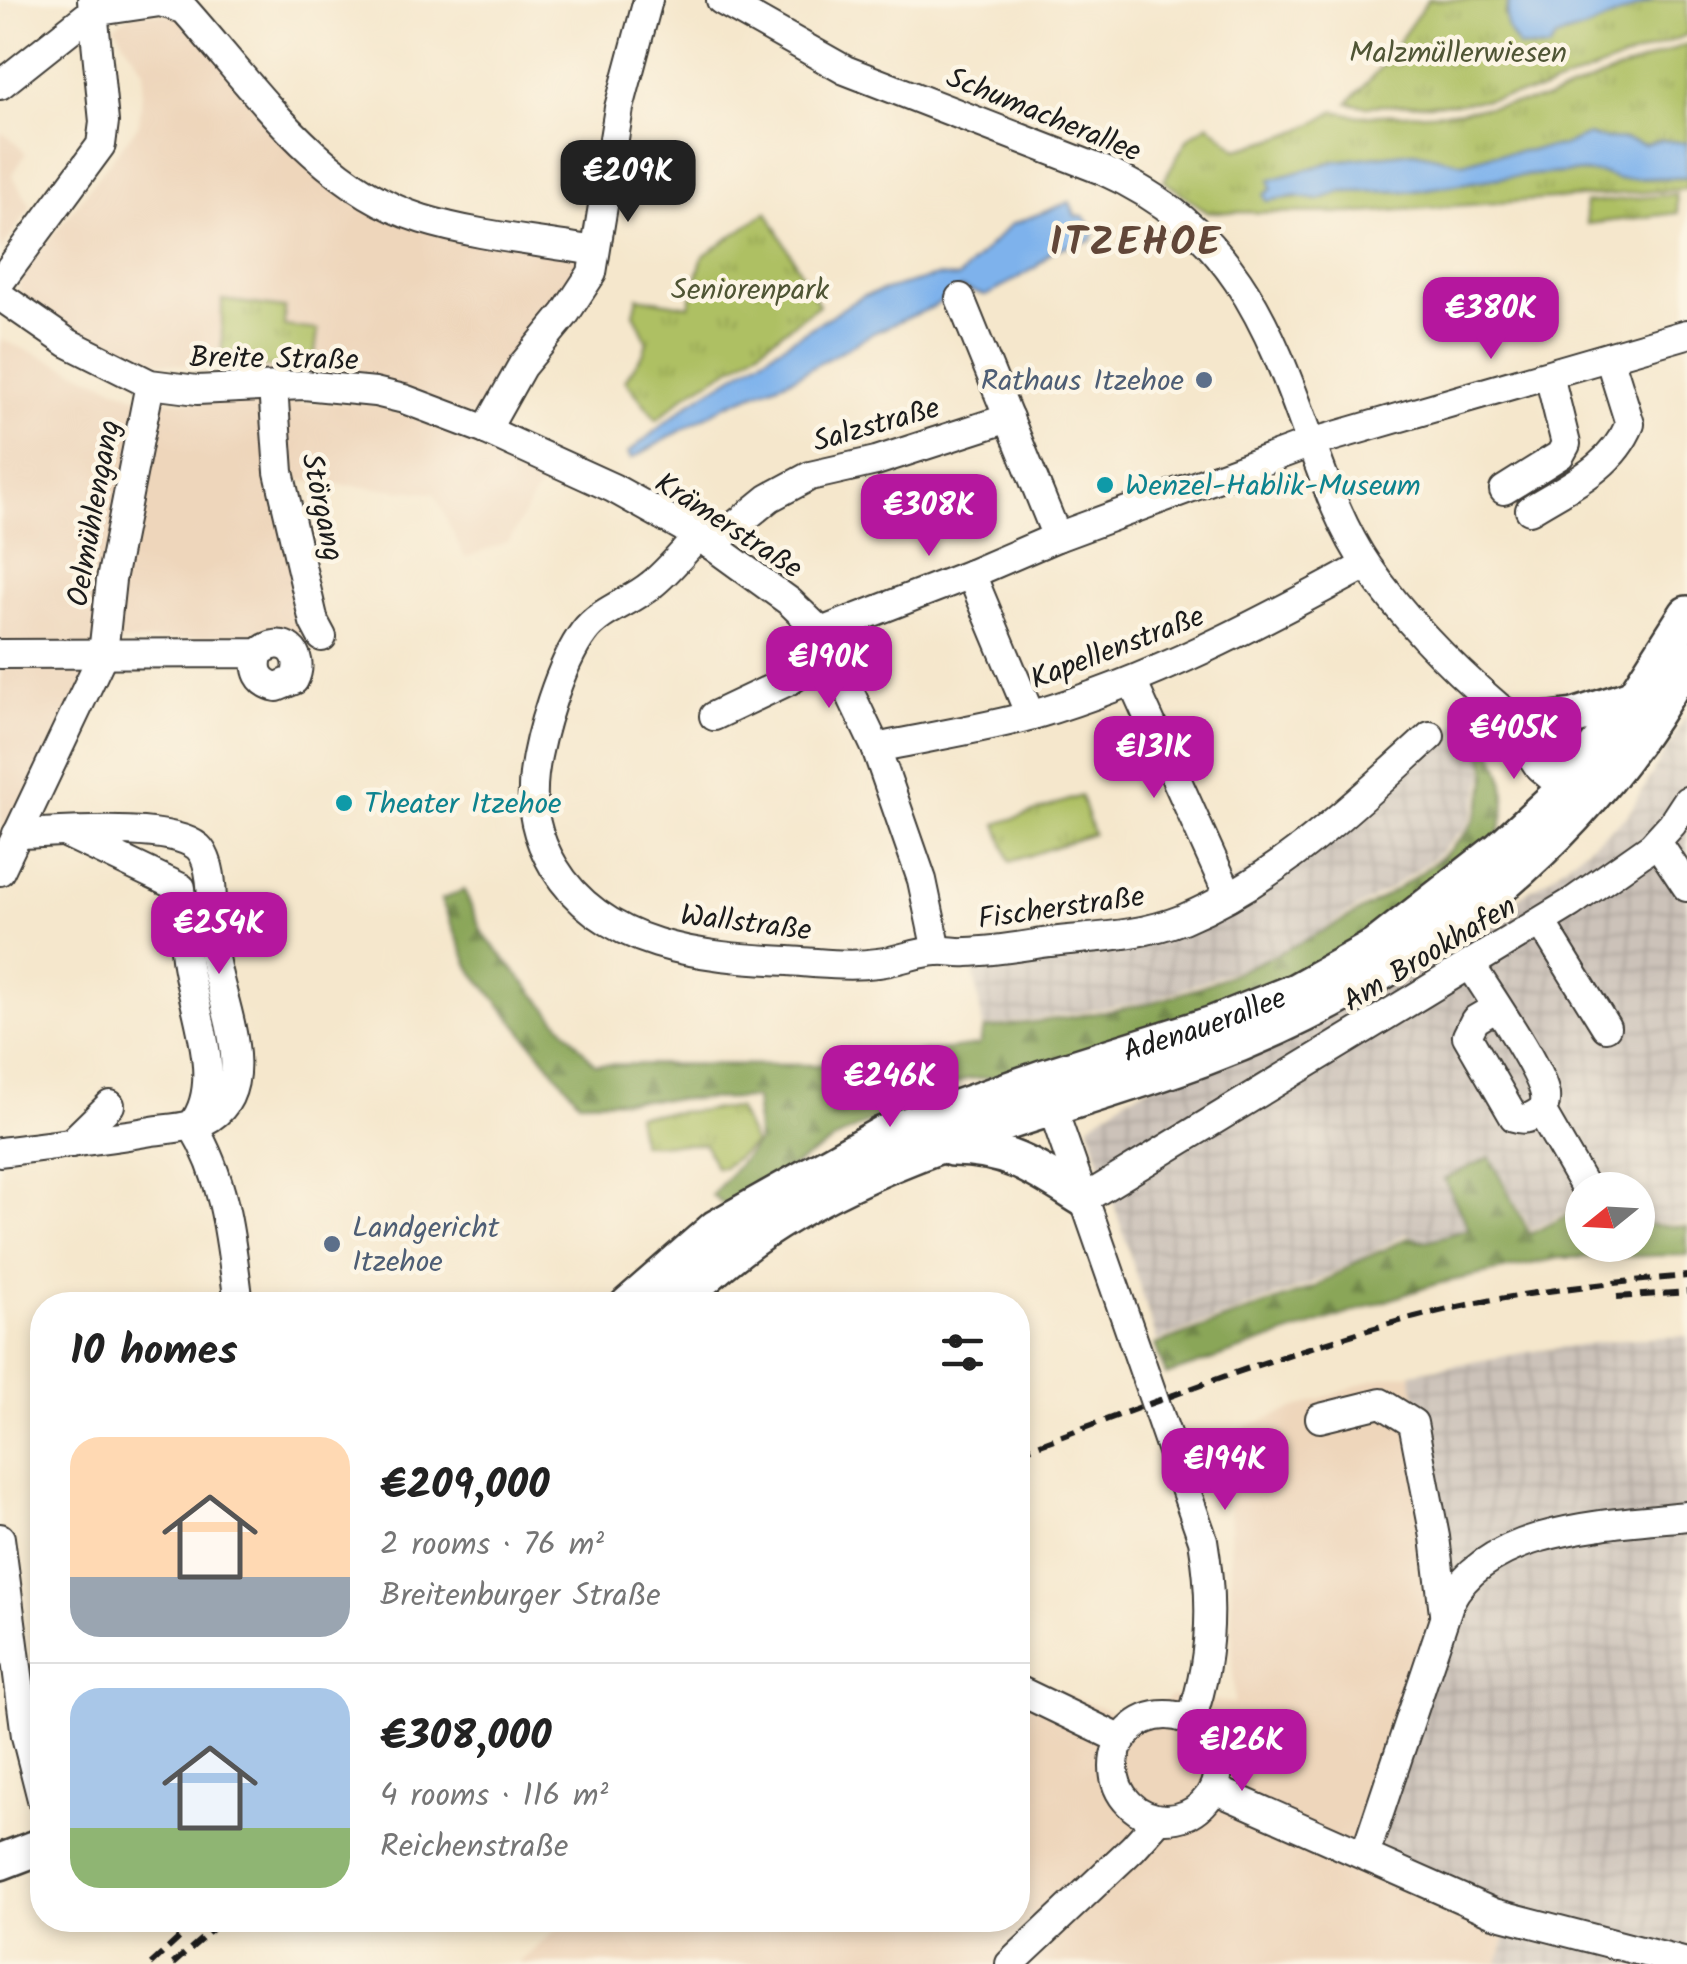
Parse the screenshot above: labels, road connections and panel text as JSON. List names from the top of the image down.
{
  "streets": {
    "main road": ["Adenauerallee"],
    "street": [
      "Schumacherallee",
      "Breite Straße",
      "Salzstraße",
      "Störgang",
      "Oelmühlengang",
      "Krämerstraße",
      "Kapellenstraße",
      "Fischerstraße",
      "Wallstraße",
      "Am Brookhafen"
    ]
  },
  "crossings": [
    ["Schumacherallee", "Kapellenstraße"],
    ["Schumacherallee", "Adenauerallee"],
    ["Breite Straße", "Störgang"],
    ["Breite Straße", "Oelmühlengang"],
    ["Breite Straße", "Krämerstraße"],
    ["Salzstraße", "Krämerstraße"],
    ["Salzstraße", "Wallstraße"],
    ["Krämerstraße", "Kapellenstraße"],
    ["Krämerstraße", "Fischerstraße"],
    ["Krämerstraße", "Wallstraße"],
    ["Fischerstraße", "Wallstraße"]
  ],
  "districts": ["ITZEHOE"],
  "parks": ["Malzmüllerwiesen", "Seniorenpark"],
  "places": [
    "Rathaus Itzehoe",
    "Wenzel-Hablik-Museum",
    "Theater Itzehoe",
    "Landgericht Itzehoe"
  ],
  "north": "left",
  "page": {
    "price": [
      "€209K",
      "€380K",
      "€308K",
      "€190K",
      "€405K",
      "€131K",
      "€254K",
      "€246K",
      "€194K",
      "€126K"
    ],
    "heading": "10 homes",
    "list": [
      {
        "name": "€209,000",
        "note": "2 rooms · 76 m² · Breitenburger Straße"
      },
      {
        "name": "€308,000",
        "note": "4 rooms · 116 m² · Reichenstraße"
      }
    ]
  }
}
